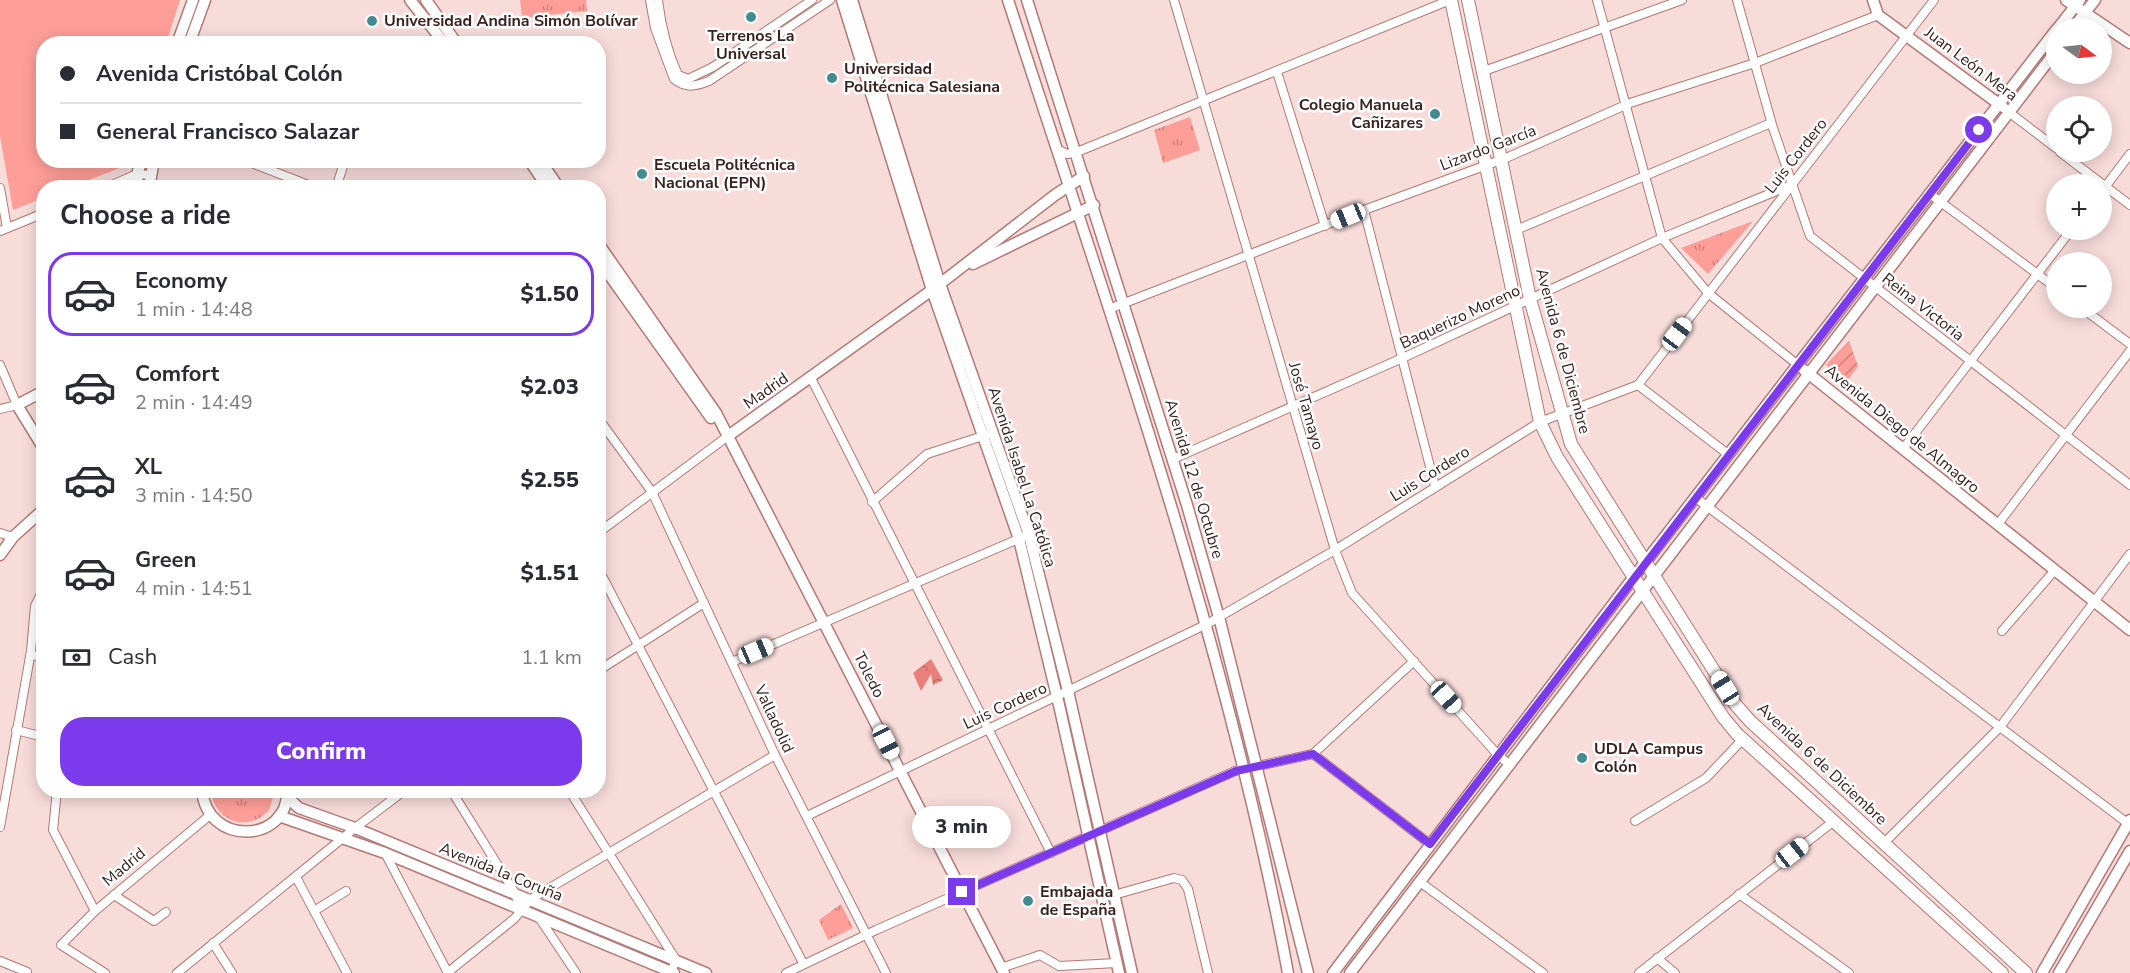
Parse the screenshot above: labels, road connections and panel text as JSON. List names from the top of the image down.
{
  "streets": {
    "main road": ["Avenida 6 de Diciembre"],
    "street": [
      "Juan León Mera",
      "Lizardo García",
      "Luis Cordero",
      "Reina Victoria",
      "Baquerizo Moreno",
      "Madrid",
      "José Tamayo",
      "Avenida Diego de Almagro",
      "Avenida Isabel La Católica",
      "Avenida 12 de Octubre",
      "Toledo",
      "Valladolid",
      "Avenida la Coruña"
    ]
  },
  "crossings": [
    ["Juan León Mera", "Lizardo García"],
    ["Juan León Mera", "Luis Cordero"],
    ["Lizardo García", "Reina Victoria"],
    ["Lizardo García", "Avenida 6 de Diciembre"],
    ["Lizardo García", "José Tamayo"],
    ["Lizardo García", "Avenida Diego de Almagro"],
    ["Lizardo García", "Avenida 12 de Octubre"],
    ["Luis Cordero", "Reina Victoria"],
    ["Luis Cordero", "Baquerizo Moreno"],
    ["Luis Cordero", "Avenida 6 de Diciembre"],
    ["Luis Cordero", "José Tamayo"],
    ["Luis Cordero", "Avenida Diego de Almagro"],
    ["Luis Cordero", "Avenida Isabel La Católica"],
    ["Luis Cordero", "Avenida 12 de Octubre"],
    ["Luis Cordero", "Toledo"],
    ["Luis Cordero", "Valladolid"],
    ["Reina Victoria", "Baquerizo Moreno"],
    ["Baquerizo Moreno", "Avenida 6 de Diciembre"],
    ["Baquerizo Moreno", "José Tamayo"],
    ["Baquerizo Moreno", "Avenida Diego de Almagro"],
    ["Baquerizo Moreno", "Avenida 12 de Octubre"],
    ["Madrid", "Avenida Isabel La Católica"],
    ["Madrid", "Avenida 12 de Octubre"],
    ["Madrid", "Toledo"],
    ["Madrid", "Valladolid"]
  ],
  "places": [
    "Terrenos La Universal",
    "Universidad Andina Simón Bolívar",
    "Universidad Politécnica Salesiana",
    "Colegio Manuela Cañizares",
    "Escuela Politécnica Nacional (EPN)",
    "UDLA Campus Colón",
    "Embajada de España"
  ],
  "north": "right",
  "page": {
    "map_buttons": ["+", "−"],
    "banner": ["Avenida Cristóbal Colón", "General Francisco Salazar"],
    "heading": "Choose a ride",
    "list": [
      {
        "name": "Economy",
        "note": "1 min · 14:48",
        "value": "$1.50"
      },
      {
        "name": "Comfort",
        "note": "2 min · 14:49",
        "value": "$2.03"
      },
      {
        "name": "XL",
        "note": "3 min · 14:50",
        "value": "$2.55"
      },
      {
        "name": "Green",
        "note": "4 min · 14:51",
        "value": "$1.51"
      }
    ],
    "pay": ["Cash", "1.1 km"],
    "buttons": "Confirm",
    "bubble": "3 min"
  }
}
